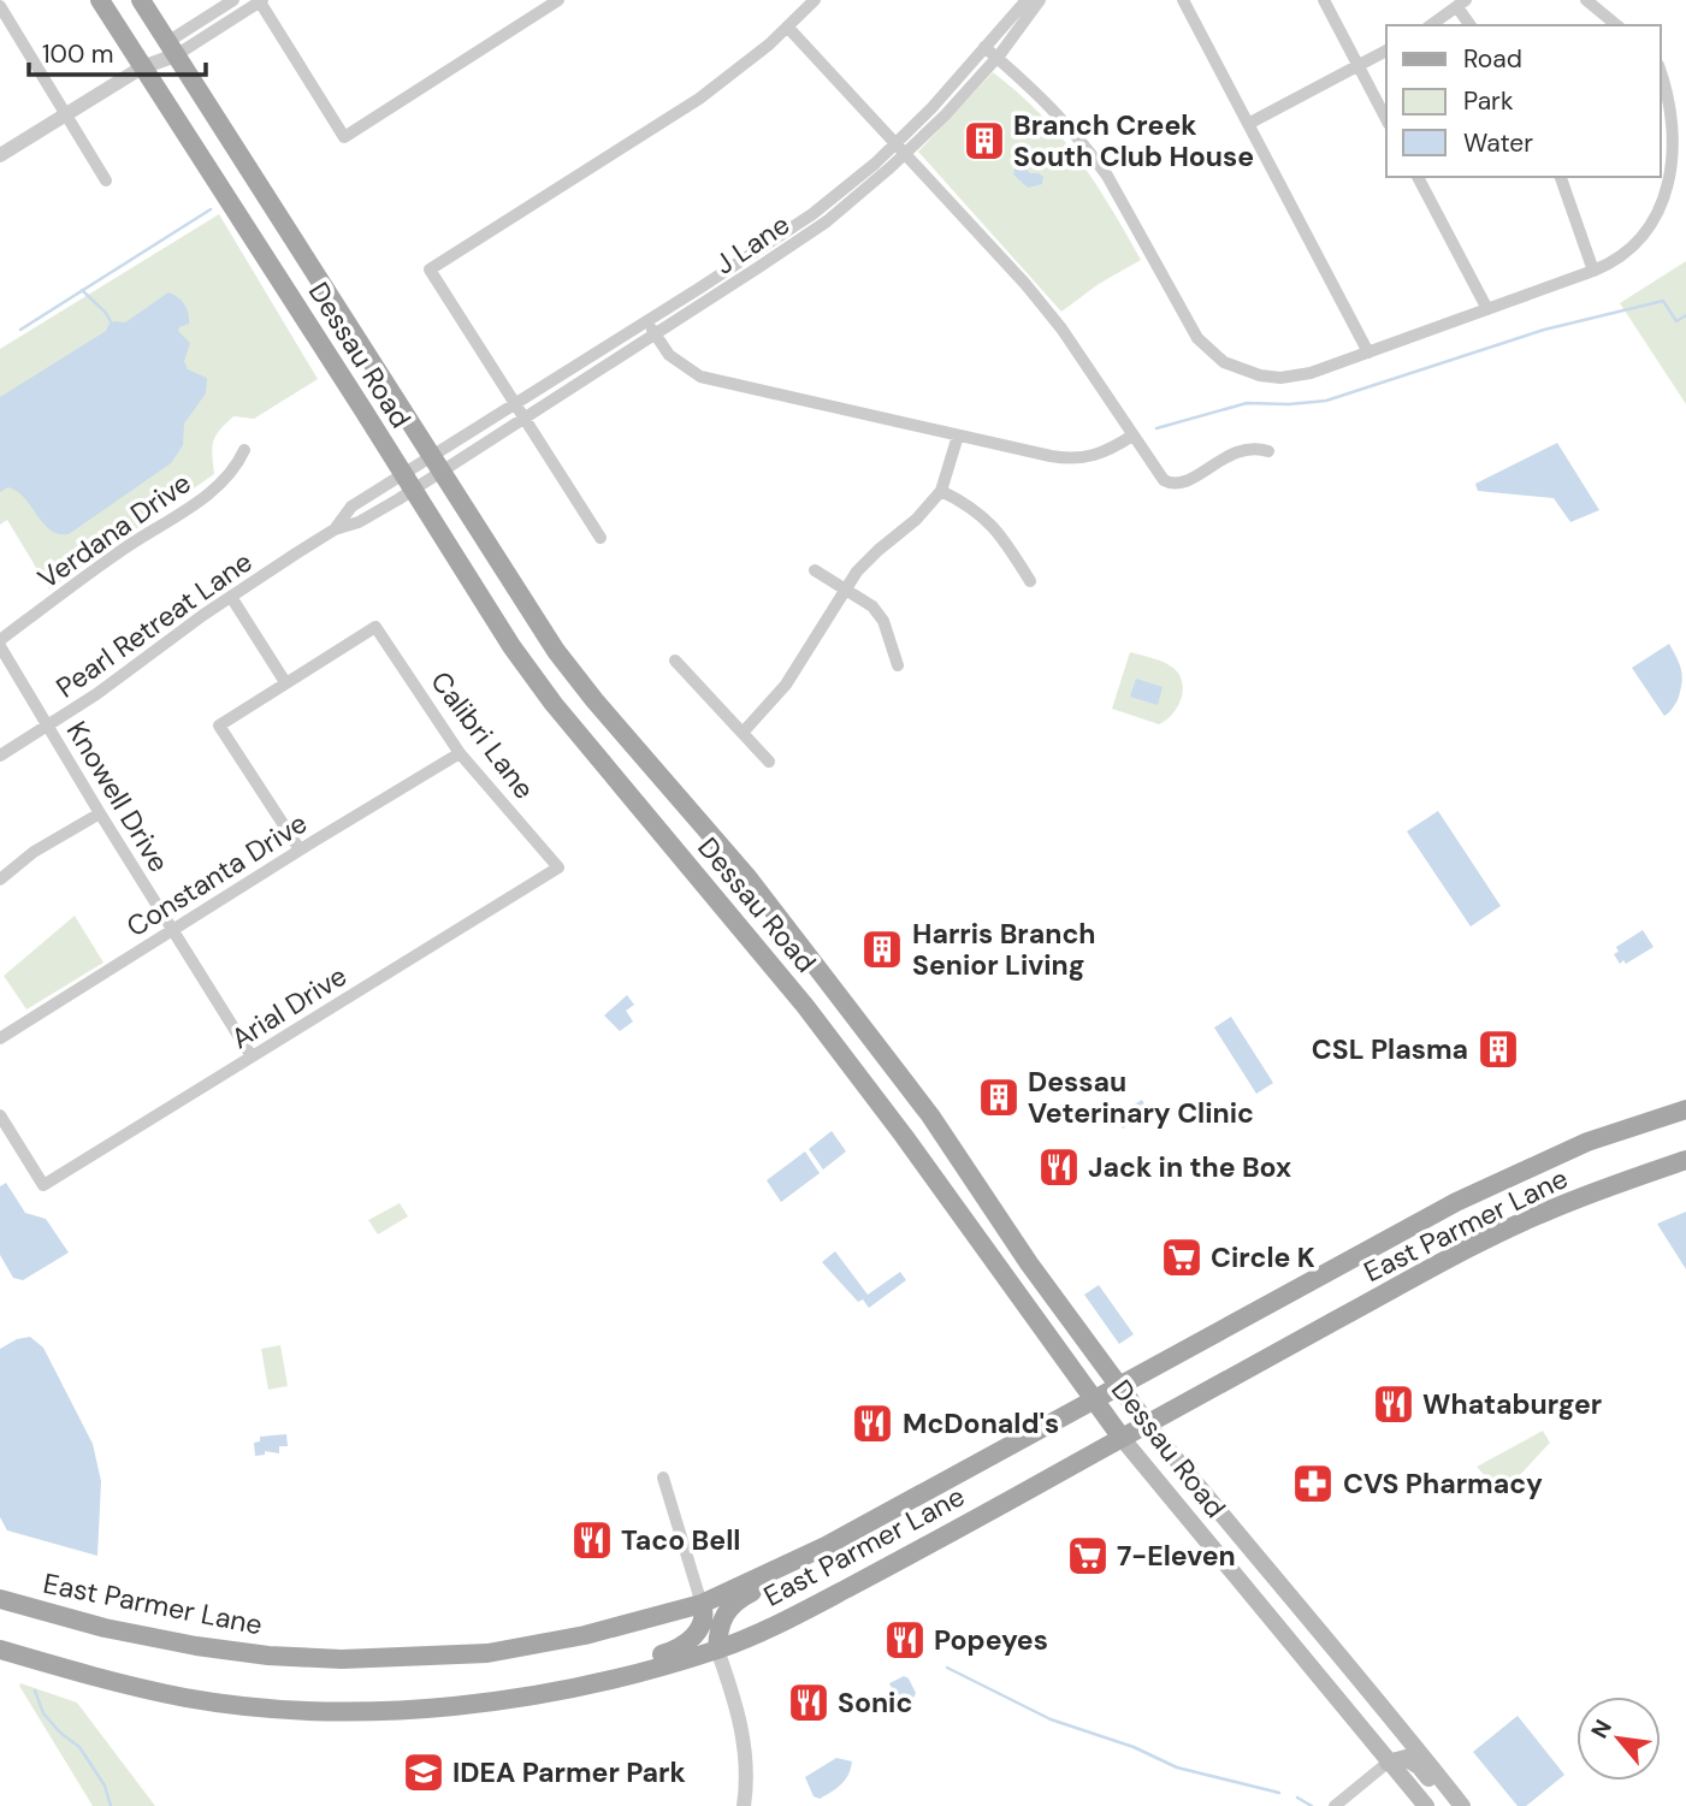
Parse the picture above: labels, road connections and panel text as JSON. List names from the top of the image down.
{
  "streets": {
    "main road": ["Dessau Road", "East Parmer Lane"],
    "street": [
      "J Lane",
      "Verdana Drive",
      "Pearl Retreat Lane",
      "Calibri Lane",
      "Knowell Drive",
      "Constanta Drive",
      "Arial Drive"
    ]
  },
  "crossings": [
    ["J Lane", "Dessau Road"],
    ["Dessau Road", "East Parmer Lane"],
    ["Verdana Drive", "Knowell Drive"],
    ["Pearl Retreat Lane", "Knowell Drive"],
    ["Calibri Lane", "Constanta Drive"],
    ["Calibri Lane", "Arial Drive"],
    ["Knowell Drive", "Constanta Drive"],
    ["Knowell Drive", "Arial Drive"]
  ],
  "places": {
    "building": [
      "Branch Creek South Club House",
      "Harris Branch Senior Living",
      "CSL Plasma",
      "Dessau Veterinary Clinic"
    ],
    "restaurant": [
      "Jack in the Box",
      "Whataburger",
      "McDonald's",
      "Taco Bell",
      "Popeyes",
      "Sonic"
    ],
    "supermarket": ["Circle K", "7-Eleven"],
    "pharmacy": ["CVS Pharmacy"],
    "school or university": ["IDEA Parmer Park"]
  },
  "legend": ["Road", "Park", "Water"],
  "scale_bar": "100 m",
  "north": "top left"
}
